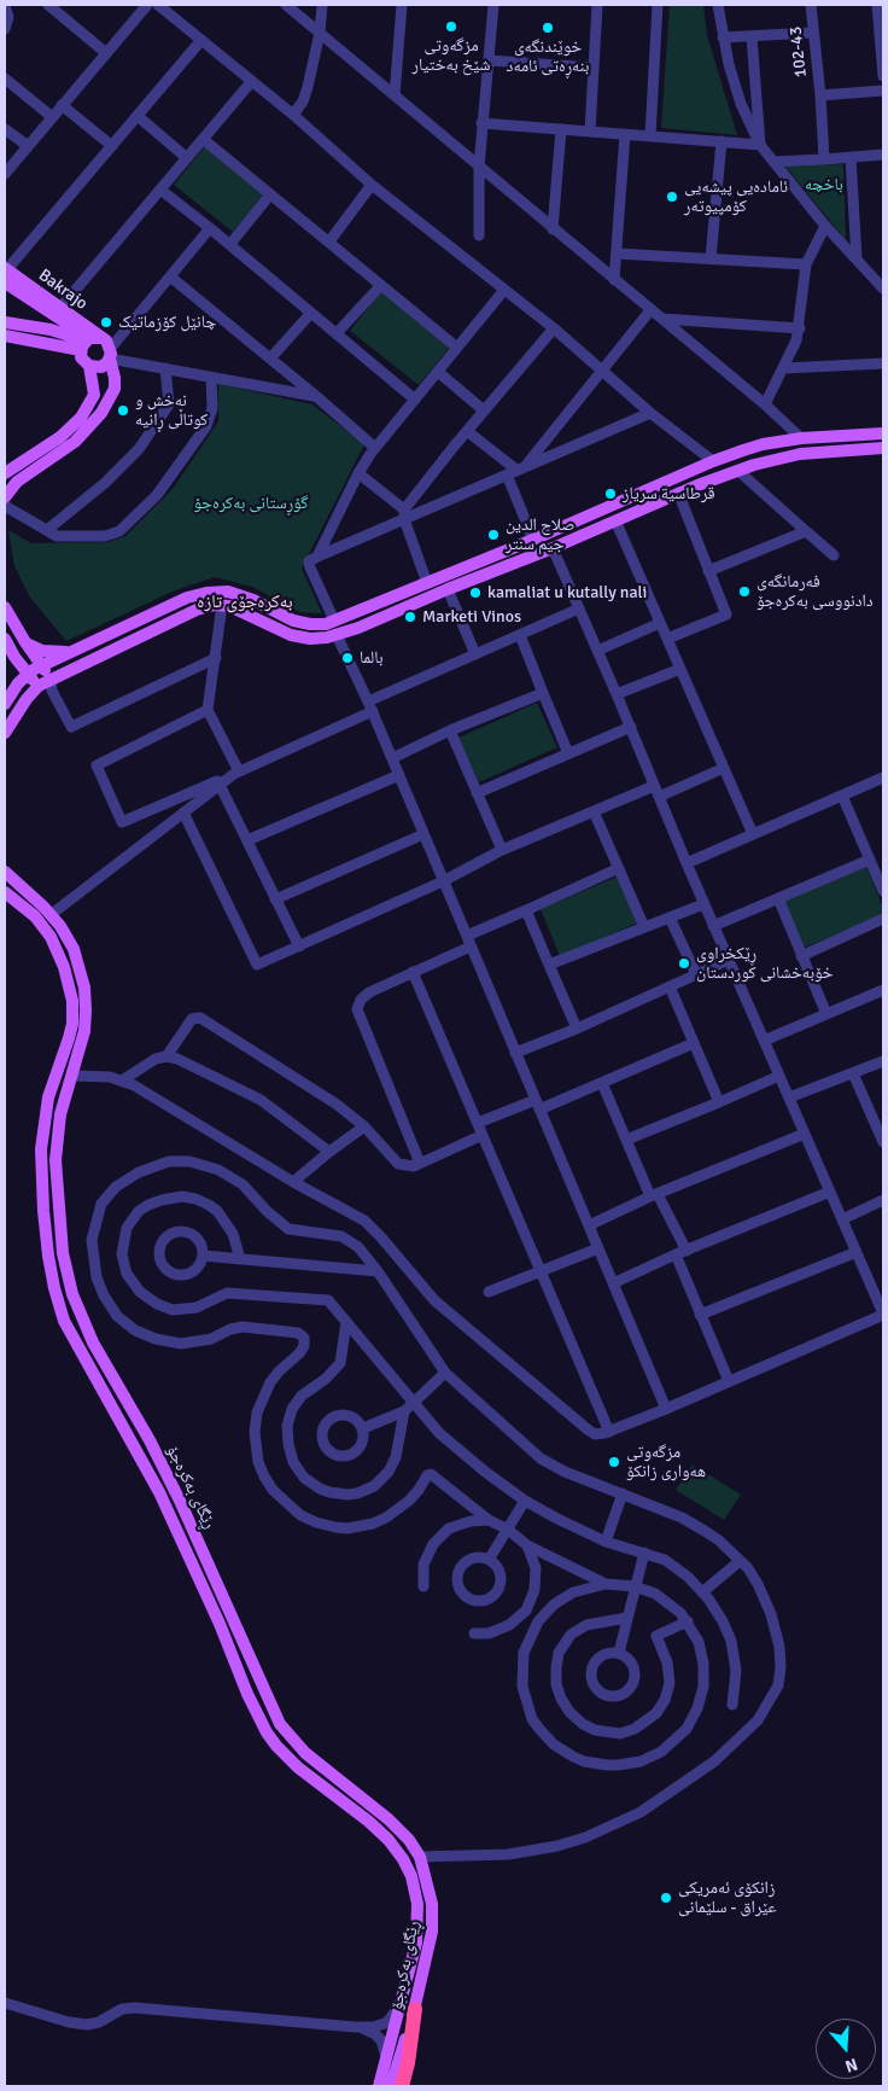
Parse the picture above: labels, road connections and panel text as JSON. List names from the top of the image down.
{
  "streets": {
    "main road": ["Bakrajo", "ڕێگای بەکرەجۆ"],
    "street": ["102-43"]
  },
  "districts": ["بەکرەجۆی تازە"],
  "parks": ["باخچە", "گۆڕستانی بەکرەجۆ"],
  "places": [
    "مزگەوتی شێخ بەختیار",
    "خوێندنگەی بنەڕەتی ئامەد",
    "ئامادەیی پیشەیی کۆمپیوتەر",
    "چانێل کۆزماتیک",
    "نەخش و کوتاڵی ڕانیە",
    "قرطاسية سرياز",
    "صلاح الدين جيم سنتر",
    "فەرمانگەی دادنووسی بەکرەجۆ",
    "kamaliat u kutally nali",
    "Marketi Vinos",
    "بالما",
    "ڕێکخراوی خۆبەخشانی کوردستان",
    "مزگەوتی هەواری زانکۆ",
    "زانکۆی ئەمریکی عێراق - سلێمانی"
  ],
  "north": "bottom"
}
